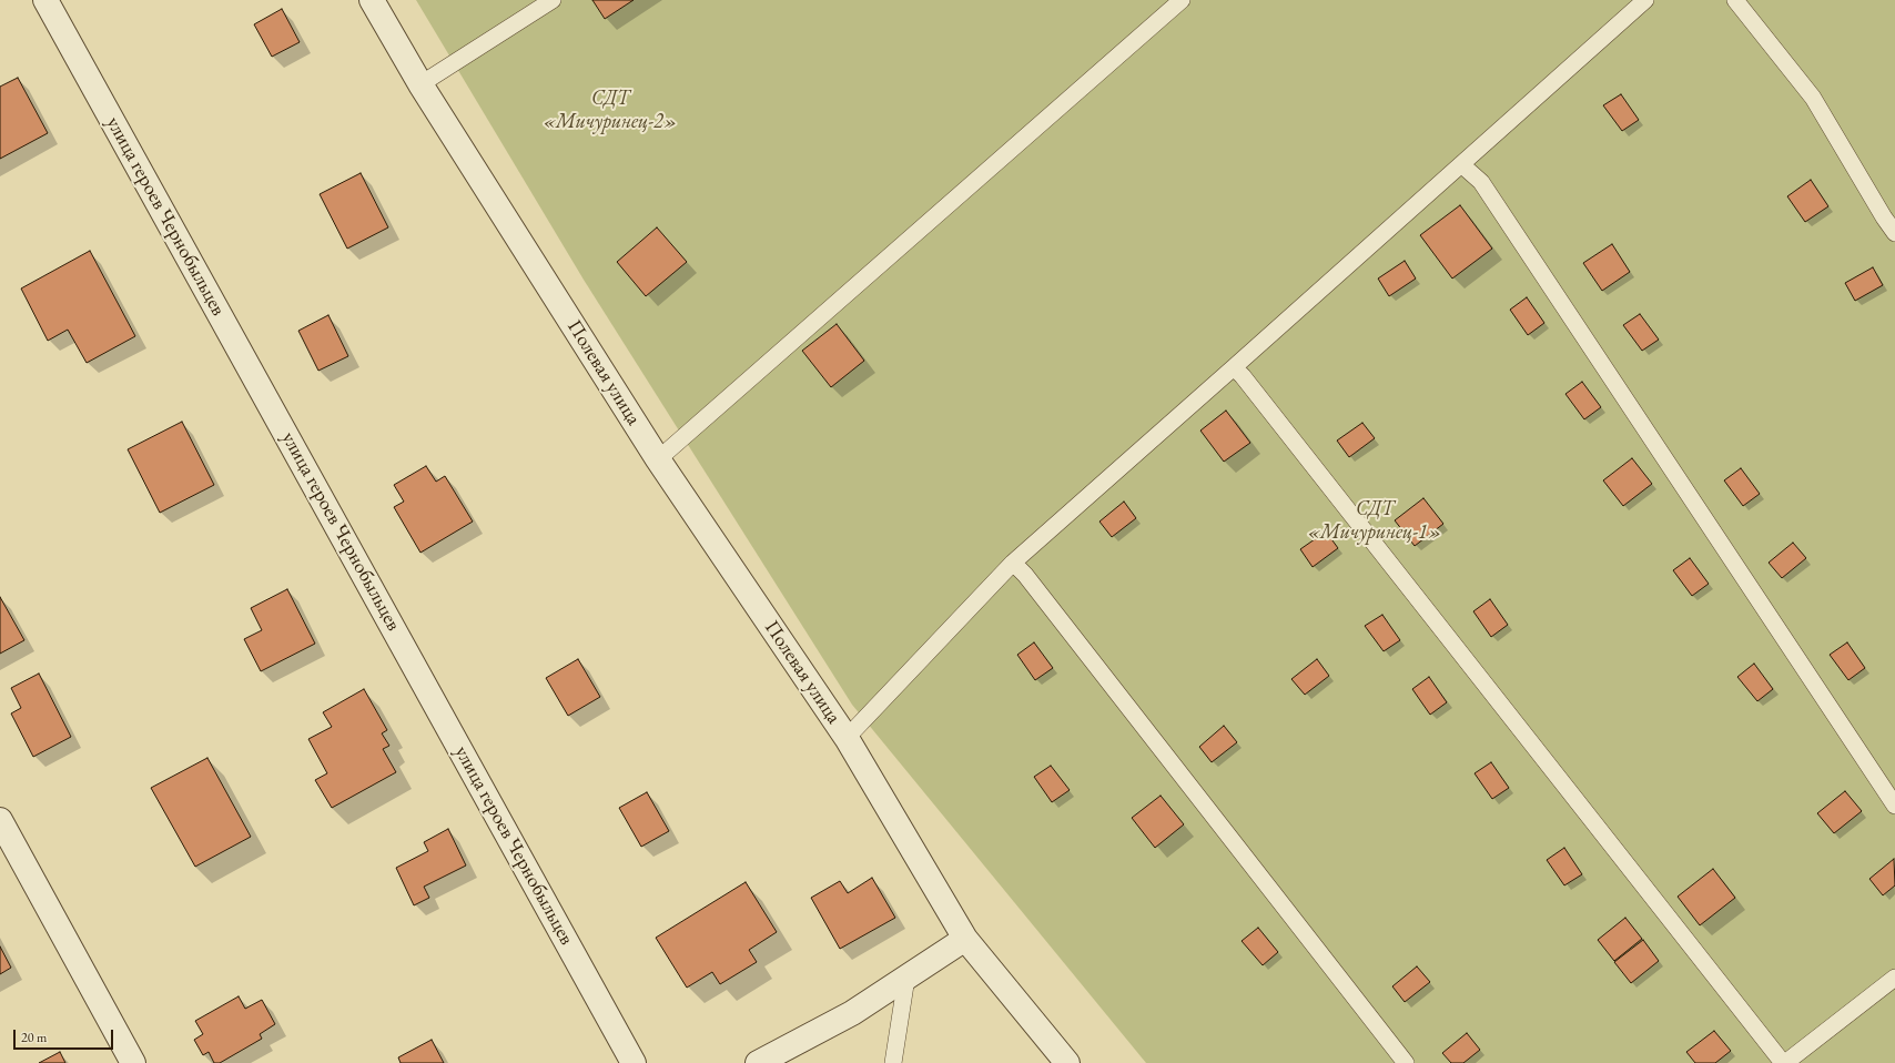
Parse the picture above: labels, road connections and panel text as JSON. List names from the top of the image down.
{
  "streets": {
    "street": ["улица героев Чернобыльцев", "Полевая улица"]
  },
  "parks": ["СДТ «Мичуринец-2»", "СДТ «Мичуринец-1»"],
  "scale_bar": "20 m"
}
